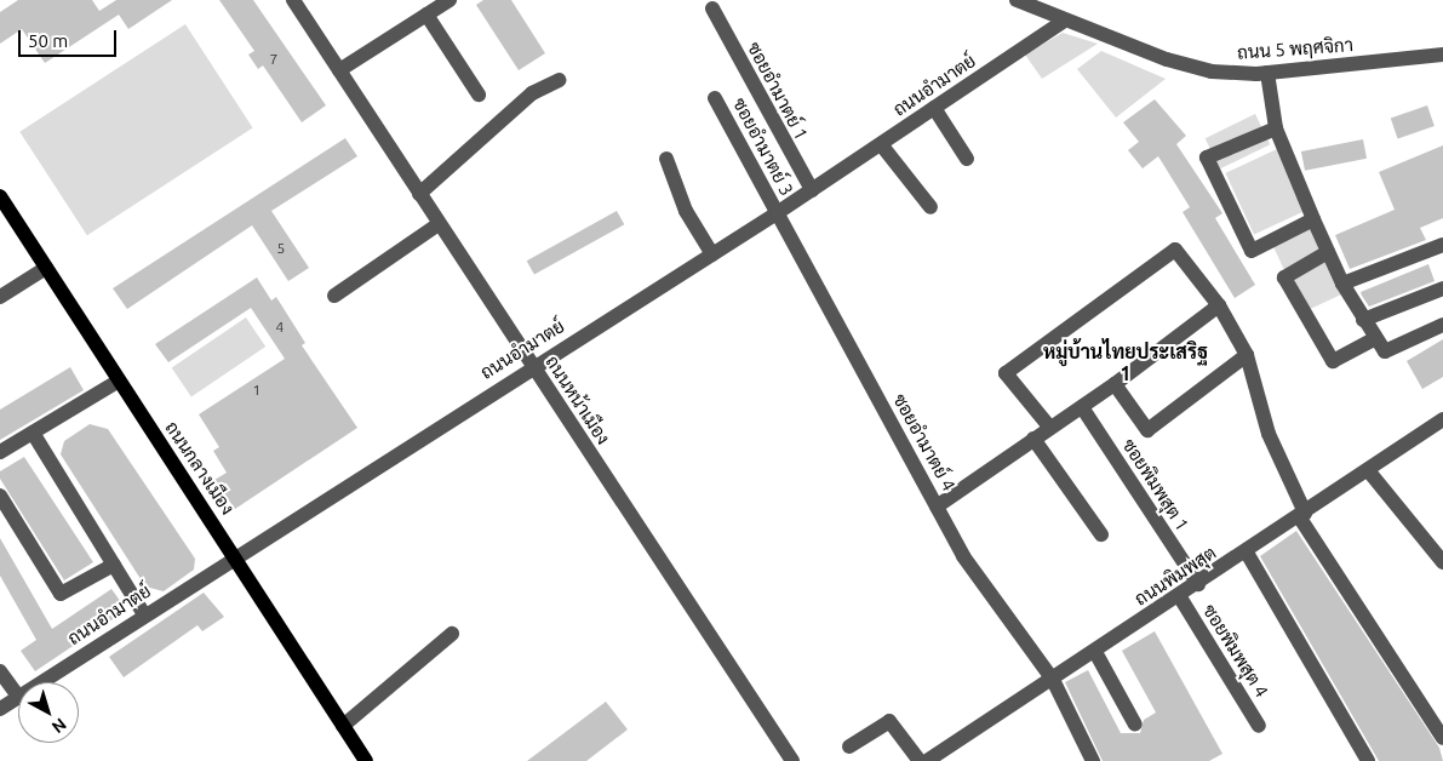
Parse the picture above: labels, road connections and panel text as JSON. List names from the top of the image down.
{
  "streets": {
    "main road": ["ถนนกลางเมือง"],
    "street": [
      "ถนน 5 พฤศจิกา",
      "ถนนอำมาตย์",
      "ซอยอำมาตย์ 1",
      "ซอยอำมาตย์ 3",
      "ถนนหน้าเมือง",
      "ซอยอำมาตย์ 4",
      "ซอยพิมพสุต 1",
      "ถนนพิมพสุต",
      "ซอยพิมพสุต 4"
    ]
  },
  "crossings": [
    ["ถนน 5 พฤศจิกา", "ถนนอำมาตย์"],
    ["ถนนอำมาตย์", "ซอยอำมาตย์ 1"],
    ["ถนนอำมาตย์", "ซอยอำมาตย์ 3"],
    ["ถนนอำมาตย์", "ถนนหน้าเมือง"],
    ["ถนนอำมาตย์", "ซอยอำมาตย์ 4"],
    ["ถนนอำมาตย์", "ถนนกลางเมือง"],
    ["ซอยอำมาตย์ 3", "ซอยอำมาตย์ 4"],
    ["ซอยอำมาตย์ 4", "ถนนพิมพสุต"],
    ["ซอยพิมพสุต 1", "ถนนพิมพสุต"],
    ["ถนนพิมพสุต", "ซอยพิมพสุต 4"]
  ],
  "districts": ["หมู่บ้านไทยประเสริฐ 1"],
  "house_numbers": [
    "7",
    "5",
    "4",
    "1"
  ],
  "scale_bar": "50 m",
  "north": "bottom right"
}
